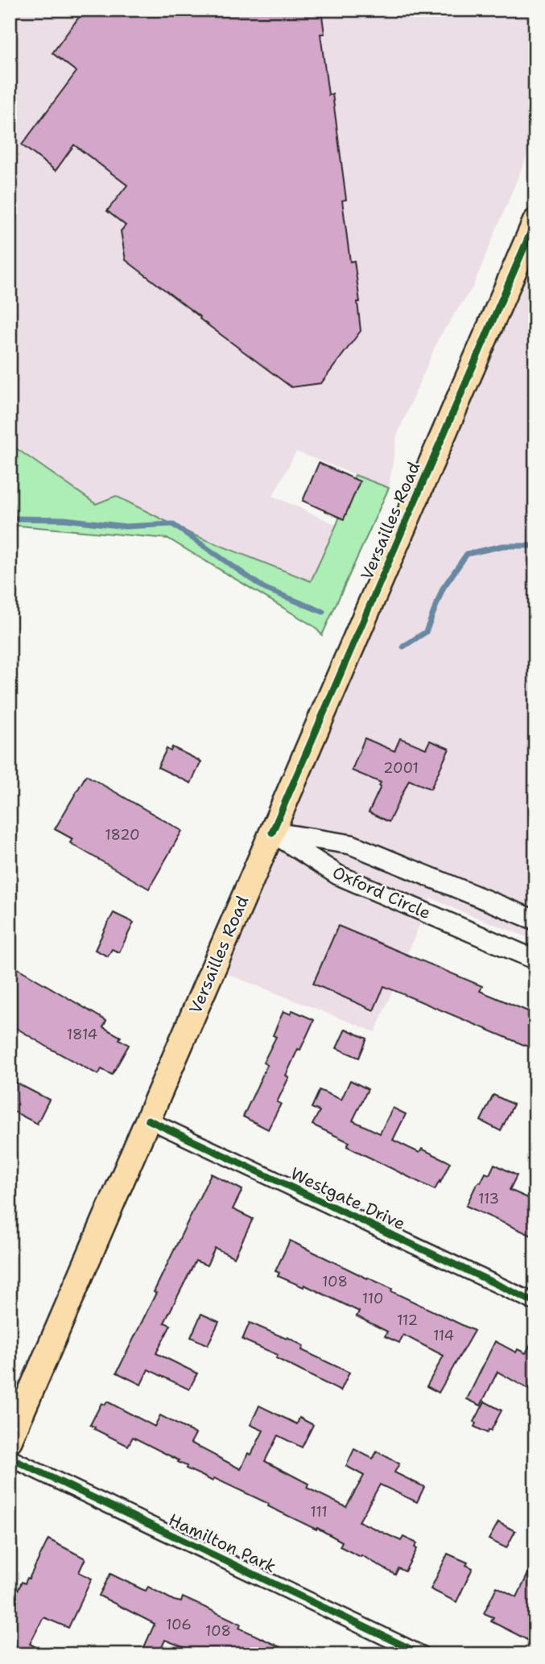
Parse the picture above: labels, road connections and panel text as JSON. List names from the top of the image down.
{
  "streets": {
    "main road": ["Versailles Road"],
    "street": ["Oxford Circle", "Westgate Drive", "Hamilton Park"]
  },
  "crossings": [
    ["Versailles Road", "Oxford Circle"],
    ["Versailles Road", "Westgate Drive"]
  ],
  "house_numbers": [
    "2001",
    "1820",
    "1814",
    "113",
    "108",
    "110",
    "112",
    "114",
    "111",
    "106",
    "108"
  ]
}
